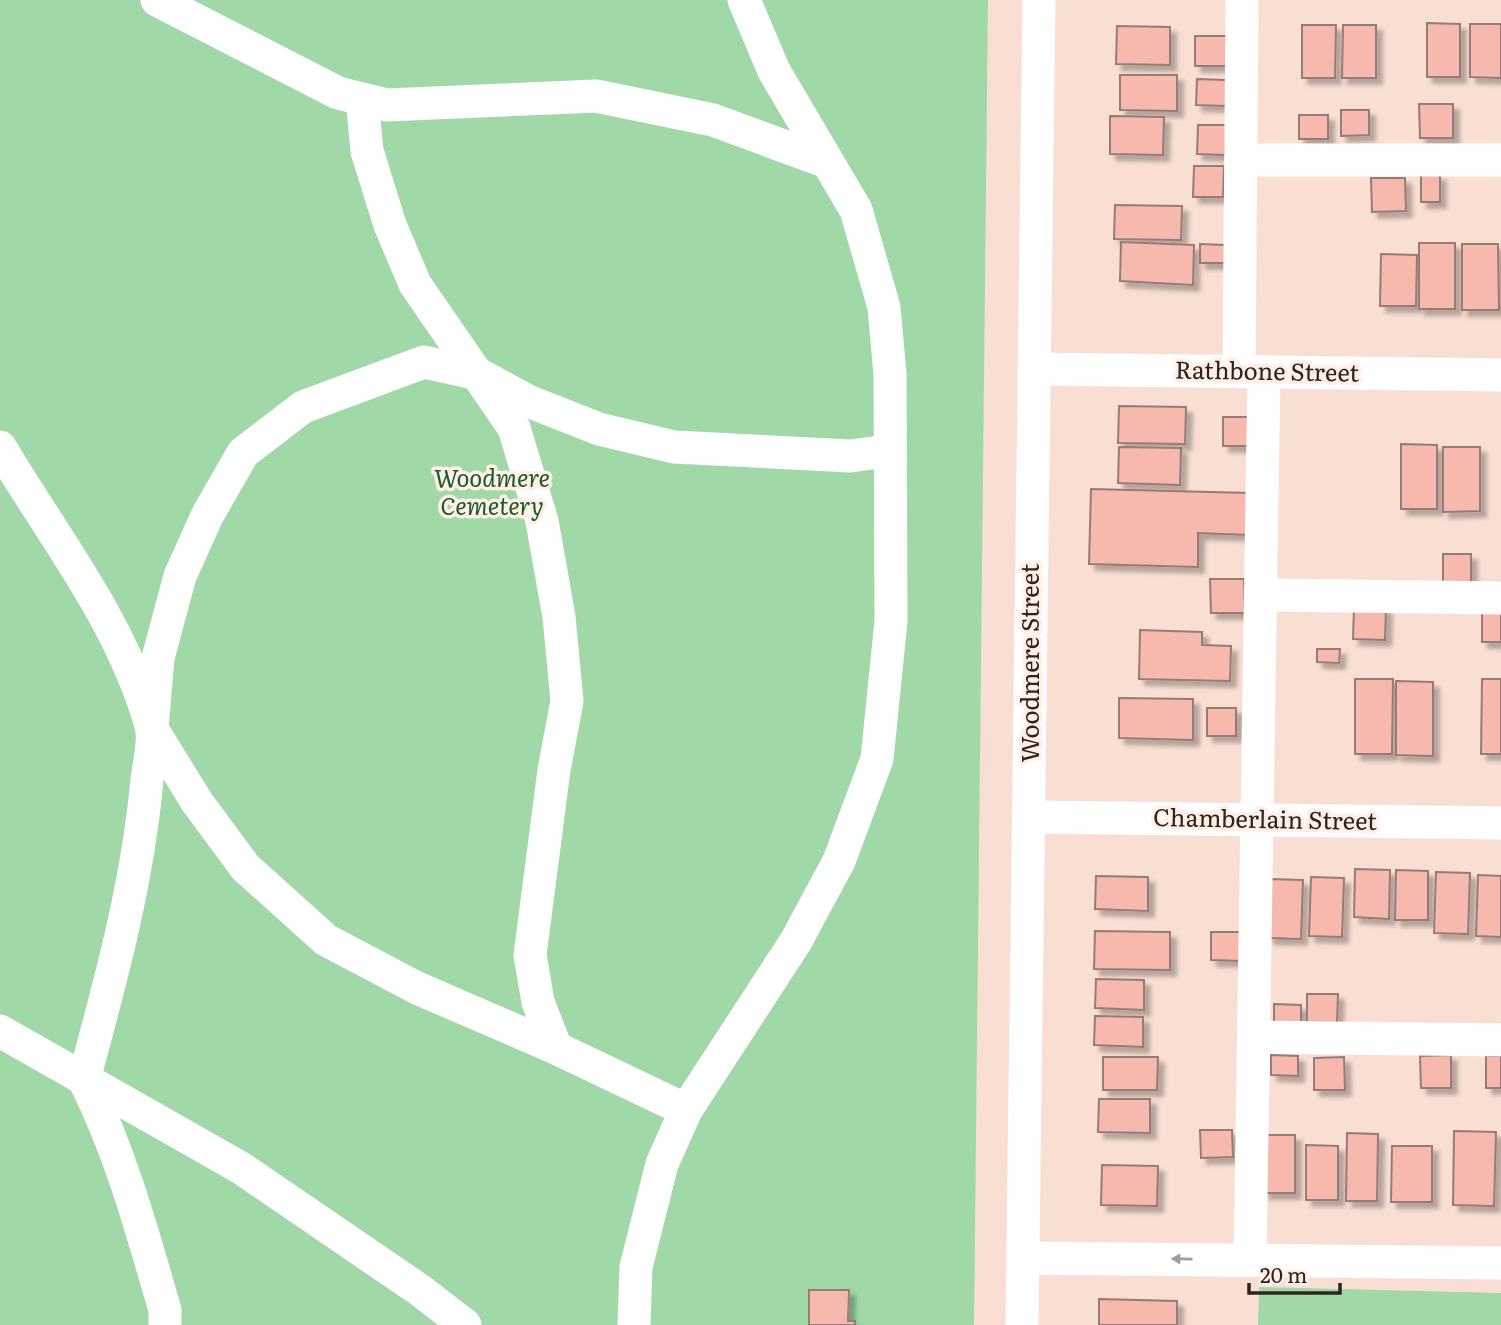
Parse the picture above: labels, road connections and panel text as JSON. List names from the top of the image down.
{
  "streets": {
    "street": ["Rathbone Street", "Woodmere Street", "Chamberlain Street"]
  },
  "crossings": [
    ["Rathbone Street", "Woodmere Street"],
    ["Woodmere Street", "Chamberlain Street"]
  ],
  "parks": ["Woodmere Cemetery"],
  "scale_bar": "20 m"
}
